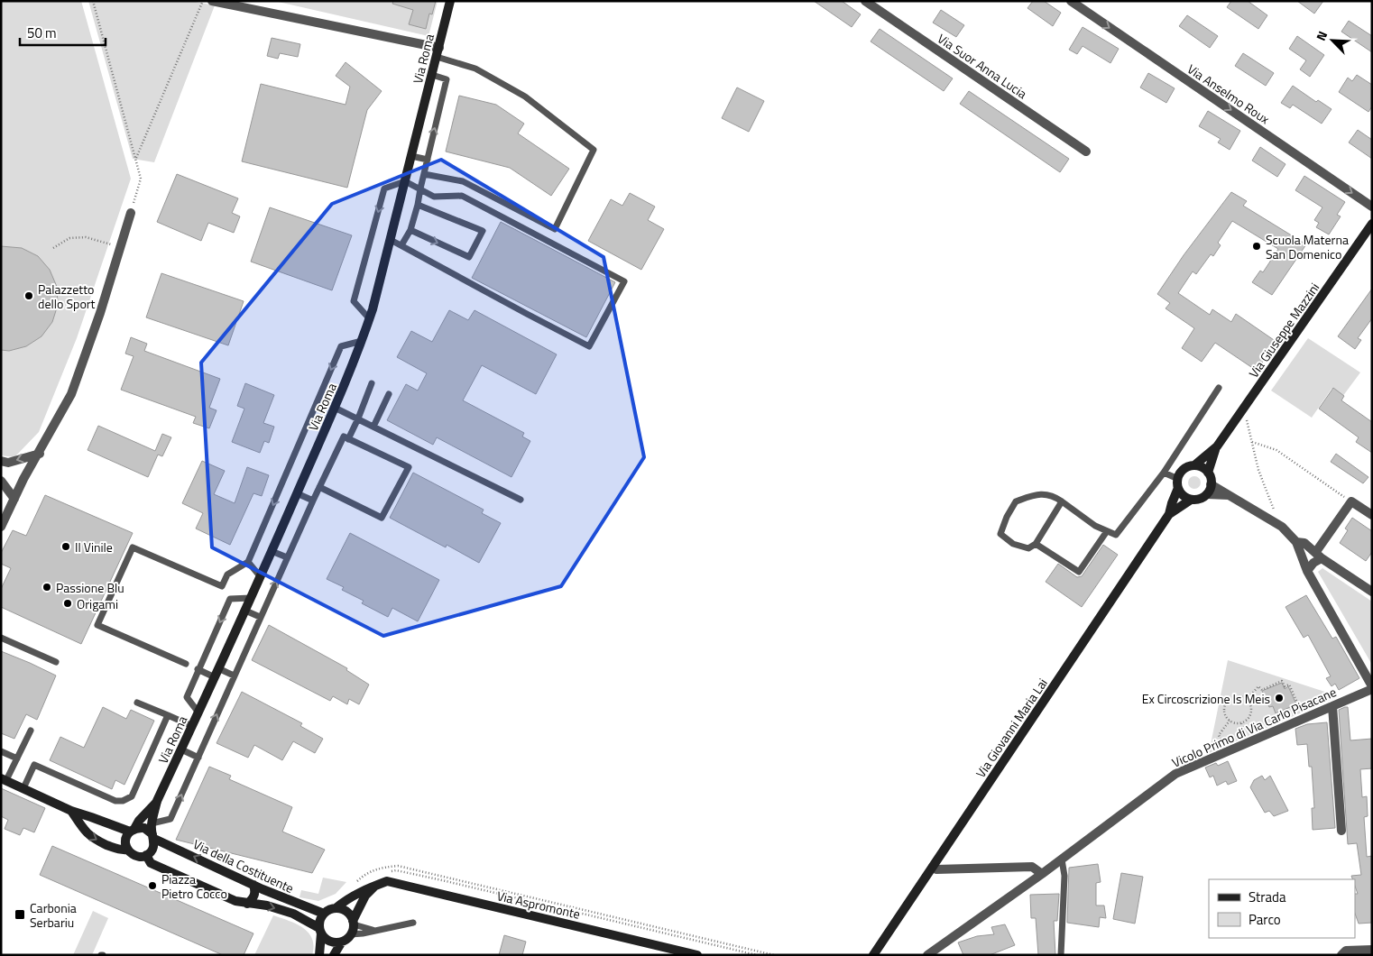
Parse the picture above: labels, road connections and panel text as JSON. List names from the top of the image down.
{
  "streets": {
    "main road": [
      "Via Roma",
      "Via Giuseppe Mazzini",
      "Via Giovanni Maria Lai",
      "Via della Costituente",
      "Via Aspromonte"
    ],
    "street": ["Via Suor Anna Lucia", "Via Anselmo Roux", "Vicolo Primo di Via Carlo Pisacane"]
  },
  "crossings": [
    ["Via Roma", "Via della Costituente"],
    ["Via Giuseppe Mazzini", "Via Giovanni Maria Lai"],
    ["Via della Costituente", "Via Aspromonte"]
  ],
  "one_way": ["Via Anselmo Roux"],
  "places": {
    "other": [
      "Scuola Materna San Domenico",
      "Palazzetto dello Sport",
      "Il Vinile",
      "Passione Blu",
      "Origami",
      "Ex Circoscrizione Is Meis",
      "Piazza Pietro Cocco"
    ],
    "transit": ["Carbonia Serbariu"]
  },
  "legend": ["Strada", "Parco"],
  "scale_bar": "50 m",
  "north": "top left"
}
